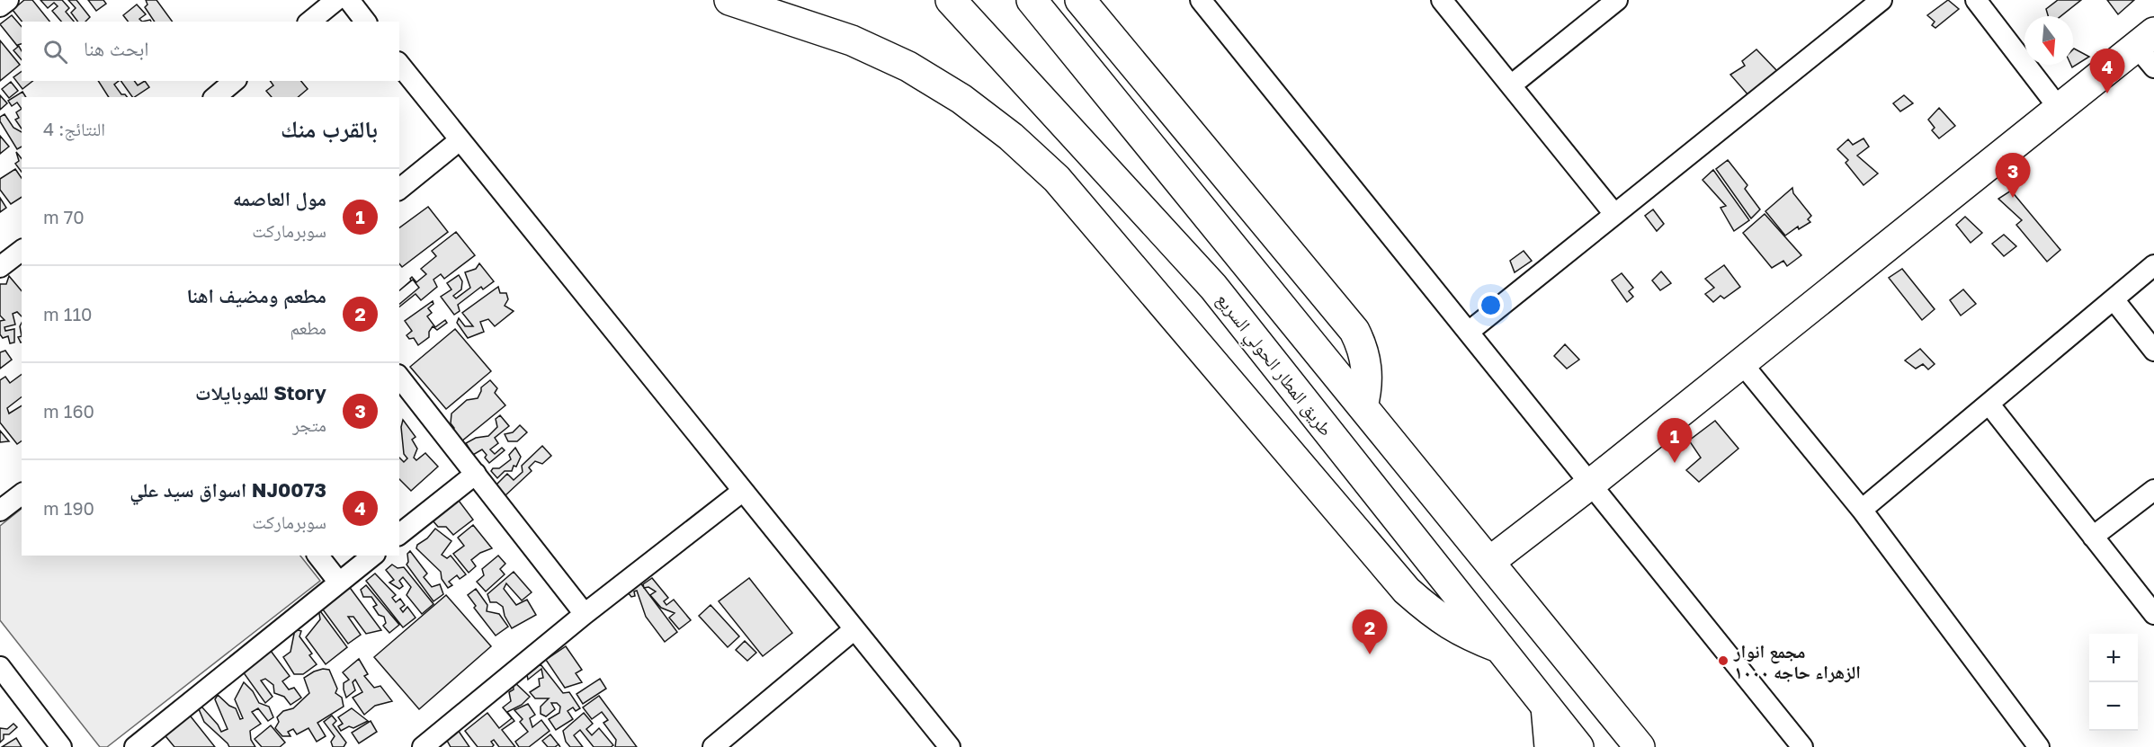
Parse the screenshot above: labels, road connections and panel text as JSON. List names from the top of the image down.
{
  "streets": {
    "main road": ["طريق المطار الحولي السريع"]
  },
  "places": ["مجمع انوار الزهراء حاجه ١٠٠٠"],
  "north": "bottom",
  "page": {
    "search": "ابحث هنا",
    "pins": [
      "4",
      "3",
      "1",
      "2"
    ],
    "heading": ["بالقرب منك", "النتائج: 4"],
    "list": [
      {
        "mark": "1",
        "name": "مول العاصمه",
        "note": "سوبرماركت",
        "value": "70 m"
      },
      {
        "mark": "2",
        "name": "مطعم ومضيف اهنا",
        "note": "مطعم",
        "value": "110 m"
      },
      {
        "mark": "3",
        "name": "Story للموبايلات",
        "note": "متجر",
        "value": "160 m"
      },
      {
        "mark": "4",
        "name": "NJ0073 اسواق سيد علي",
        "note": "سوبرماركت",
        "value": "190 m"
      }
    ],
    "map_buttons": ["+", "−"]
  }
}
